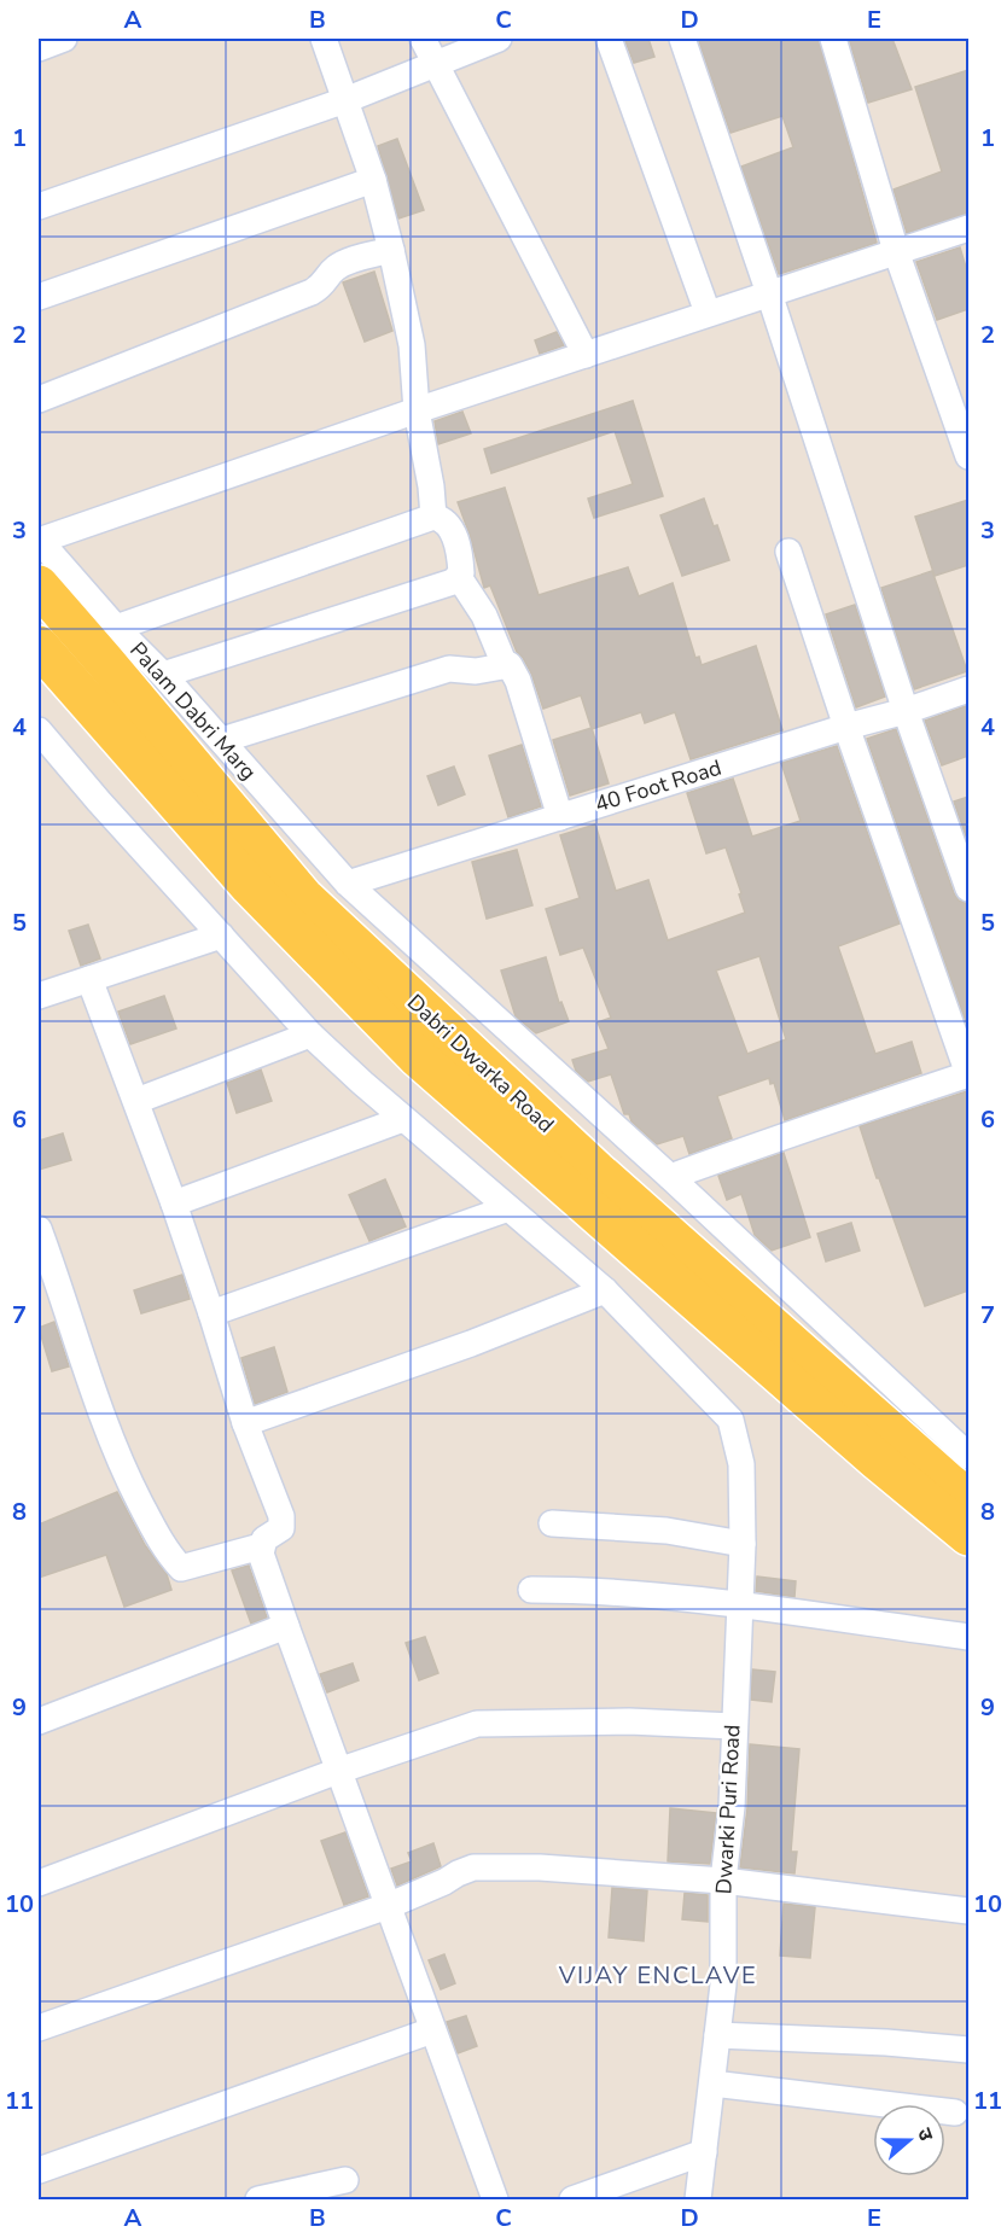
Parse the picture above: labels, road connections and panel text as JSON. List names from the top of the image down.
{
  "streets": {
    "main road": ["Dabri Dwarka Road"],
    "street": ["Palam Dabri Marg", "40 Foot Road", "Dwarki Puri Road"]
  },
  "crossings": [
    ["Palam Dabri Marg", "40 Foot Road"]
  ],
  "districts": ["VIJAY ENCLAVE"],
  "north": "right",
  "grid": {
    "columns": [
      "A",
      "B",
      "C",
      "D",
      "E"
    ],
    "rows": [
      "1",
      "2",
      "3",
      "4",
      "5",
      "6",
      "7",
      "8",
      "9",
      "10",
      "11"
    ]
  }
}
